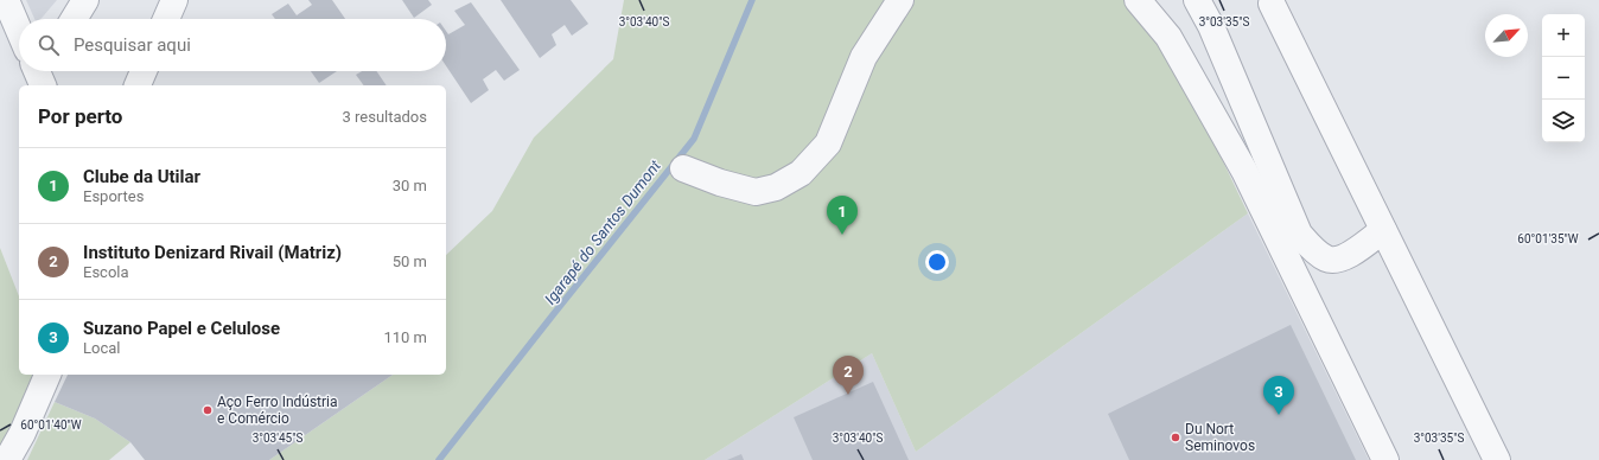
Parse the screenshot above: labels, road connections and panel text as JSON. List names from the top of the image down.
{
  "water": ["Igarapé do Santos Dumont"],
  "places": ["Aço Ferro Indústria e Comércio", "Du Nort Seminovos"],
  "north": "top right",
  "page": {
    "map_buttons": ["+", "−"],
    "search": "Pesquisar aqui",
    "heading": ["Por perto", "3 resultados"],
    "list": [
      {
        "mark": "1",
        "name": "Clube da Utilar",
        "note": "Esportes",
        "value": "30 m"
      },
      {
        "mark": "2",
        "name": "Instituto Denizard Rivail (Matriz)",
        "note": "Escola",
        "value": "50 m"
      },
      {
        "mark": "3",
        "name": "Suzano Papel e Celulose",
        "note": "Local",
        "value": "110 m"
      }
    ],
    "pins": ["1", "2", "3"]
  },
  "coordinates": [
    "3°03'35\"S",
    "3°03'40\"S",
    "60°01'35\"W",
    "60°01'40\"W",
    "3°03'45\"S"
  ]
}
